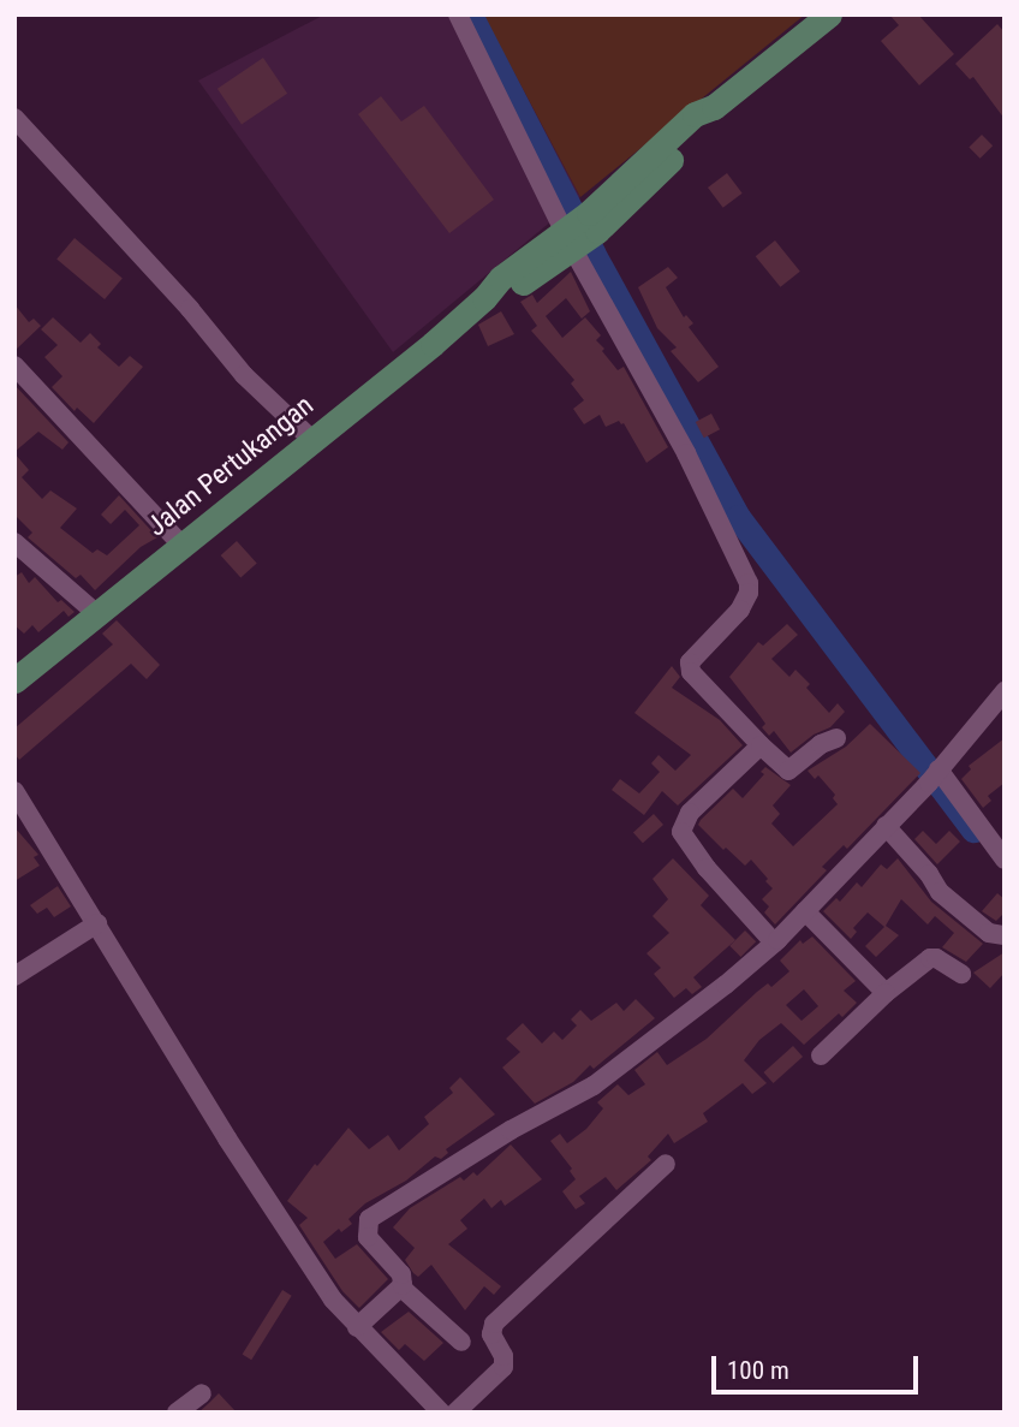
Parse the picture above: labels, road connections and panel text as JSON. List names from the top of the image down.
{
  "streets": {
    "main road": ["Jalan Pertukangan"]
  },
  "scale_bar": "100 m"
}
